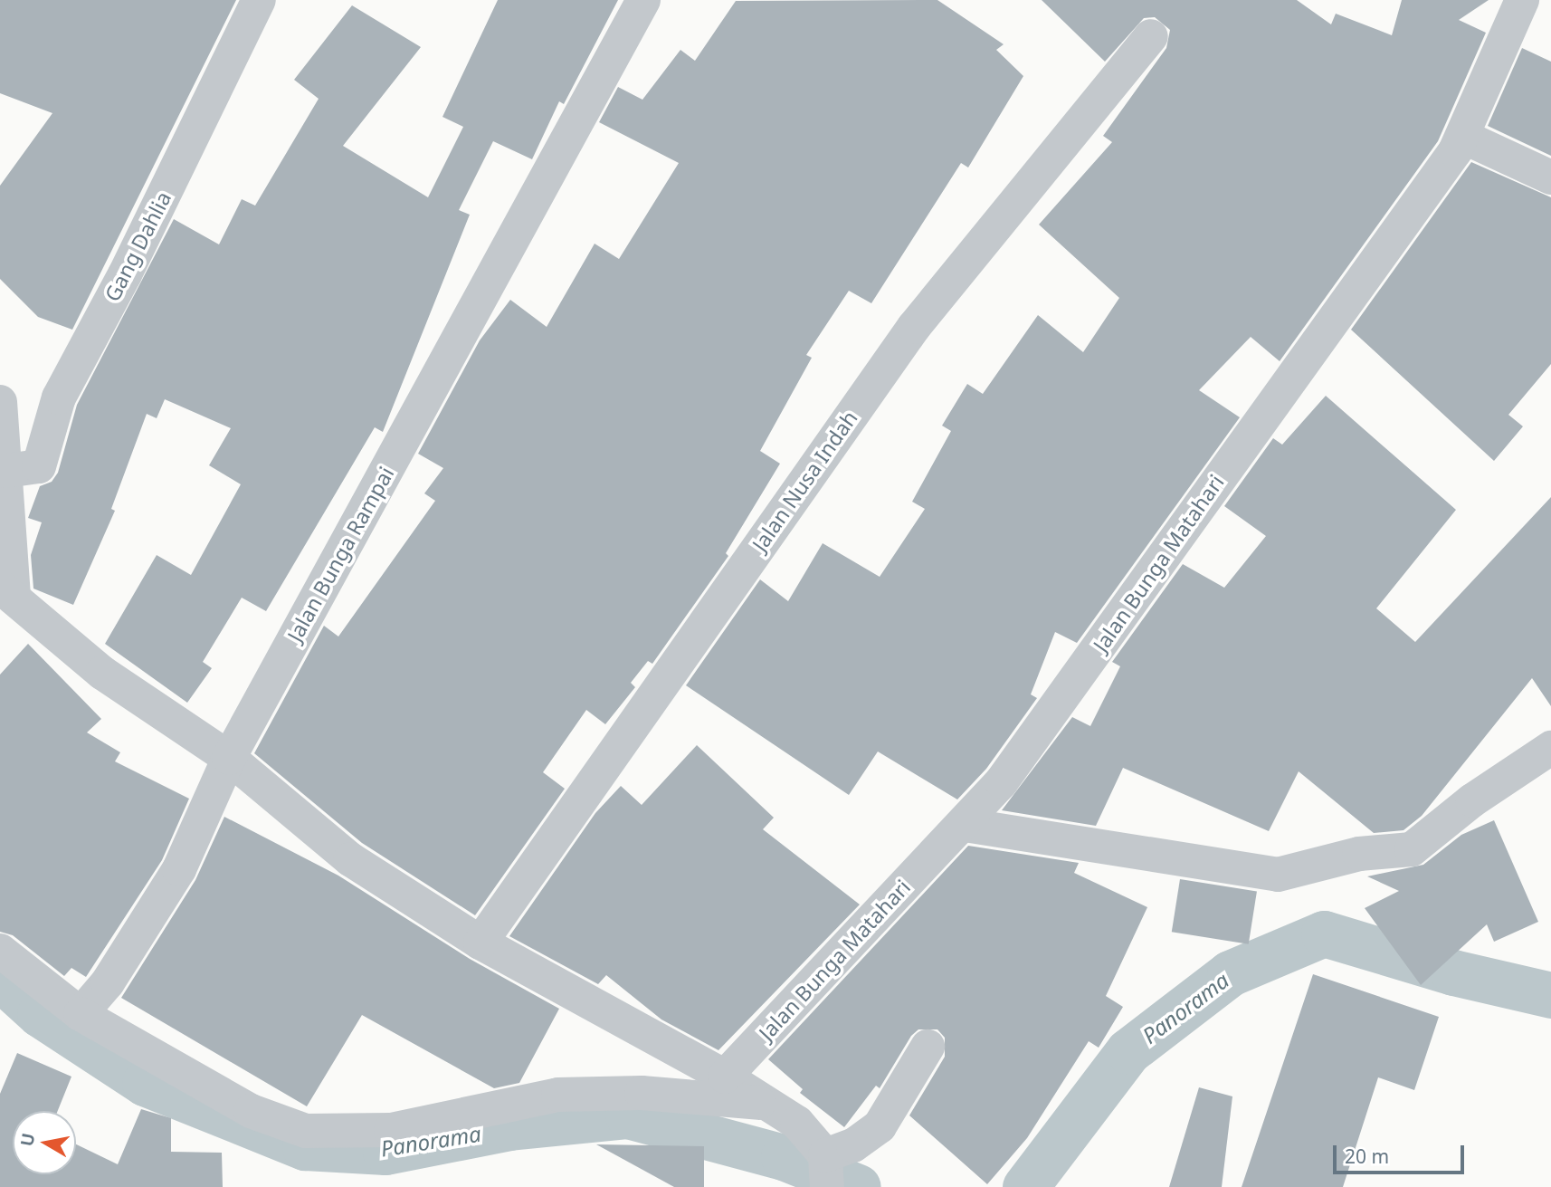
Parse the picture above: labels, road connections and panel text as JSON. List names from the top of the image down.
{
  "streets": {
    "street": [
      "Gang Dahlia",
      "Jalan Nusa Indah",
      "Jalan Bunga Rampai",
      "Jalan Bunga Matahari"
    ]
  },
  "water": ["Panorama"],
  "scale_bar": "20 m",
  "north": "left"
}
